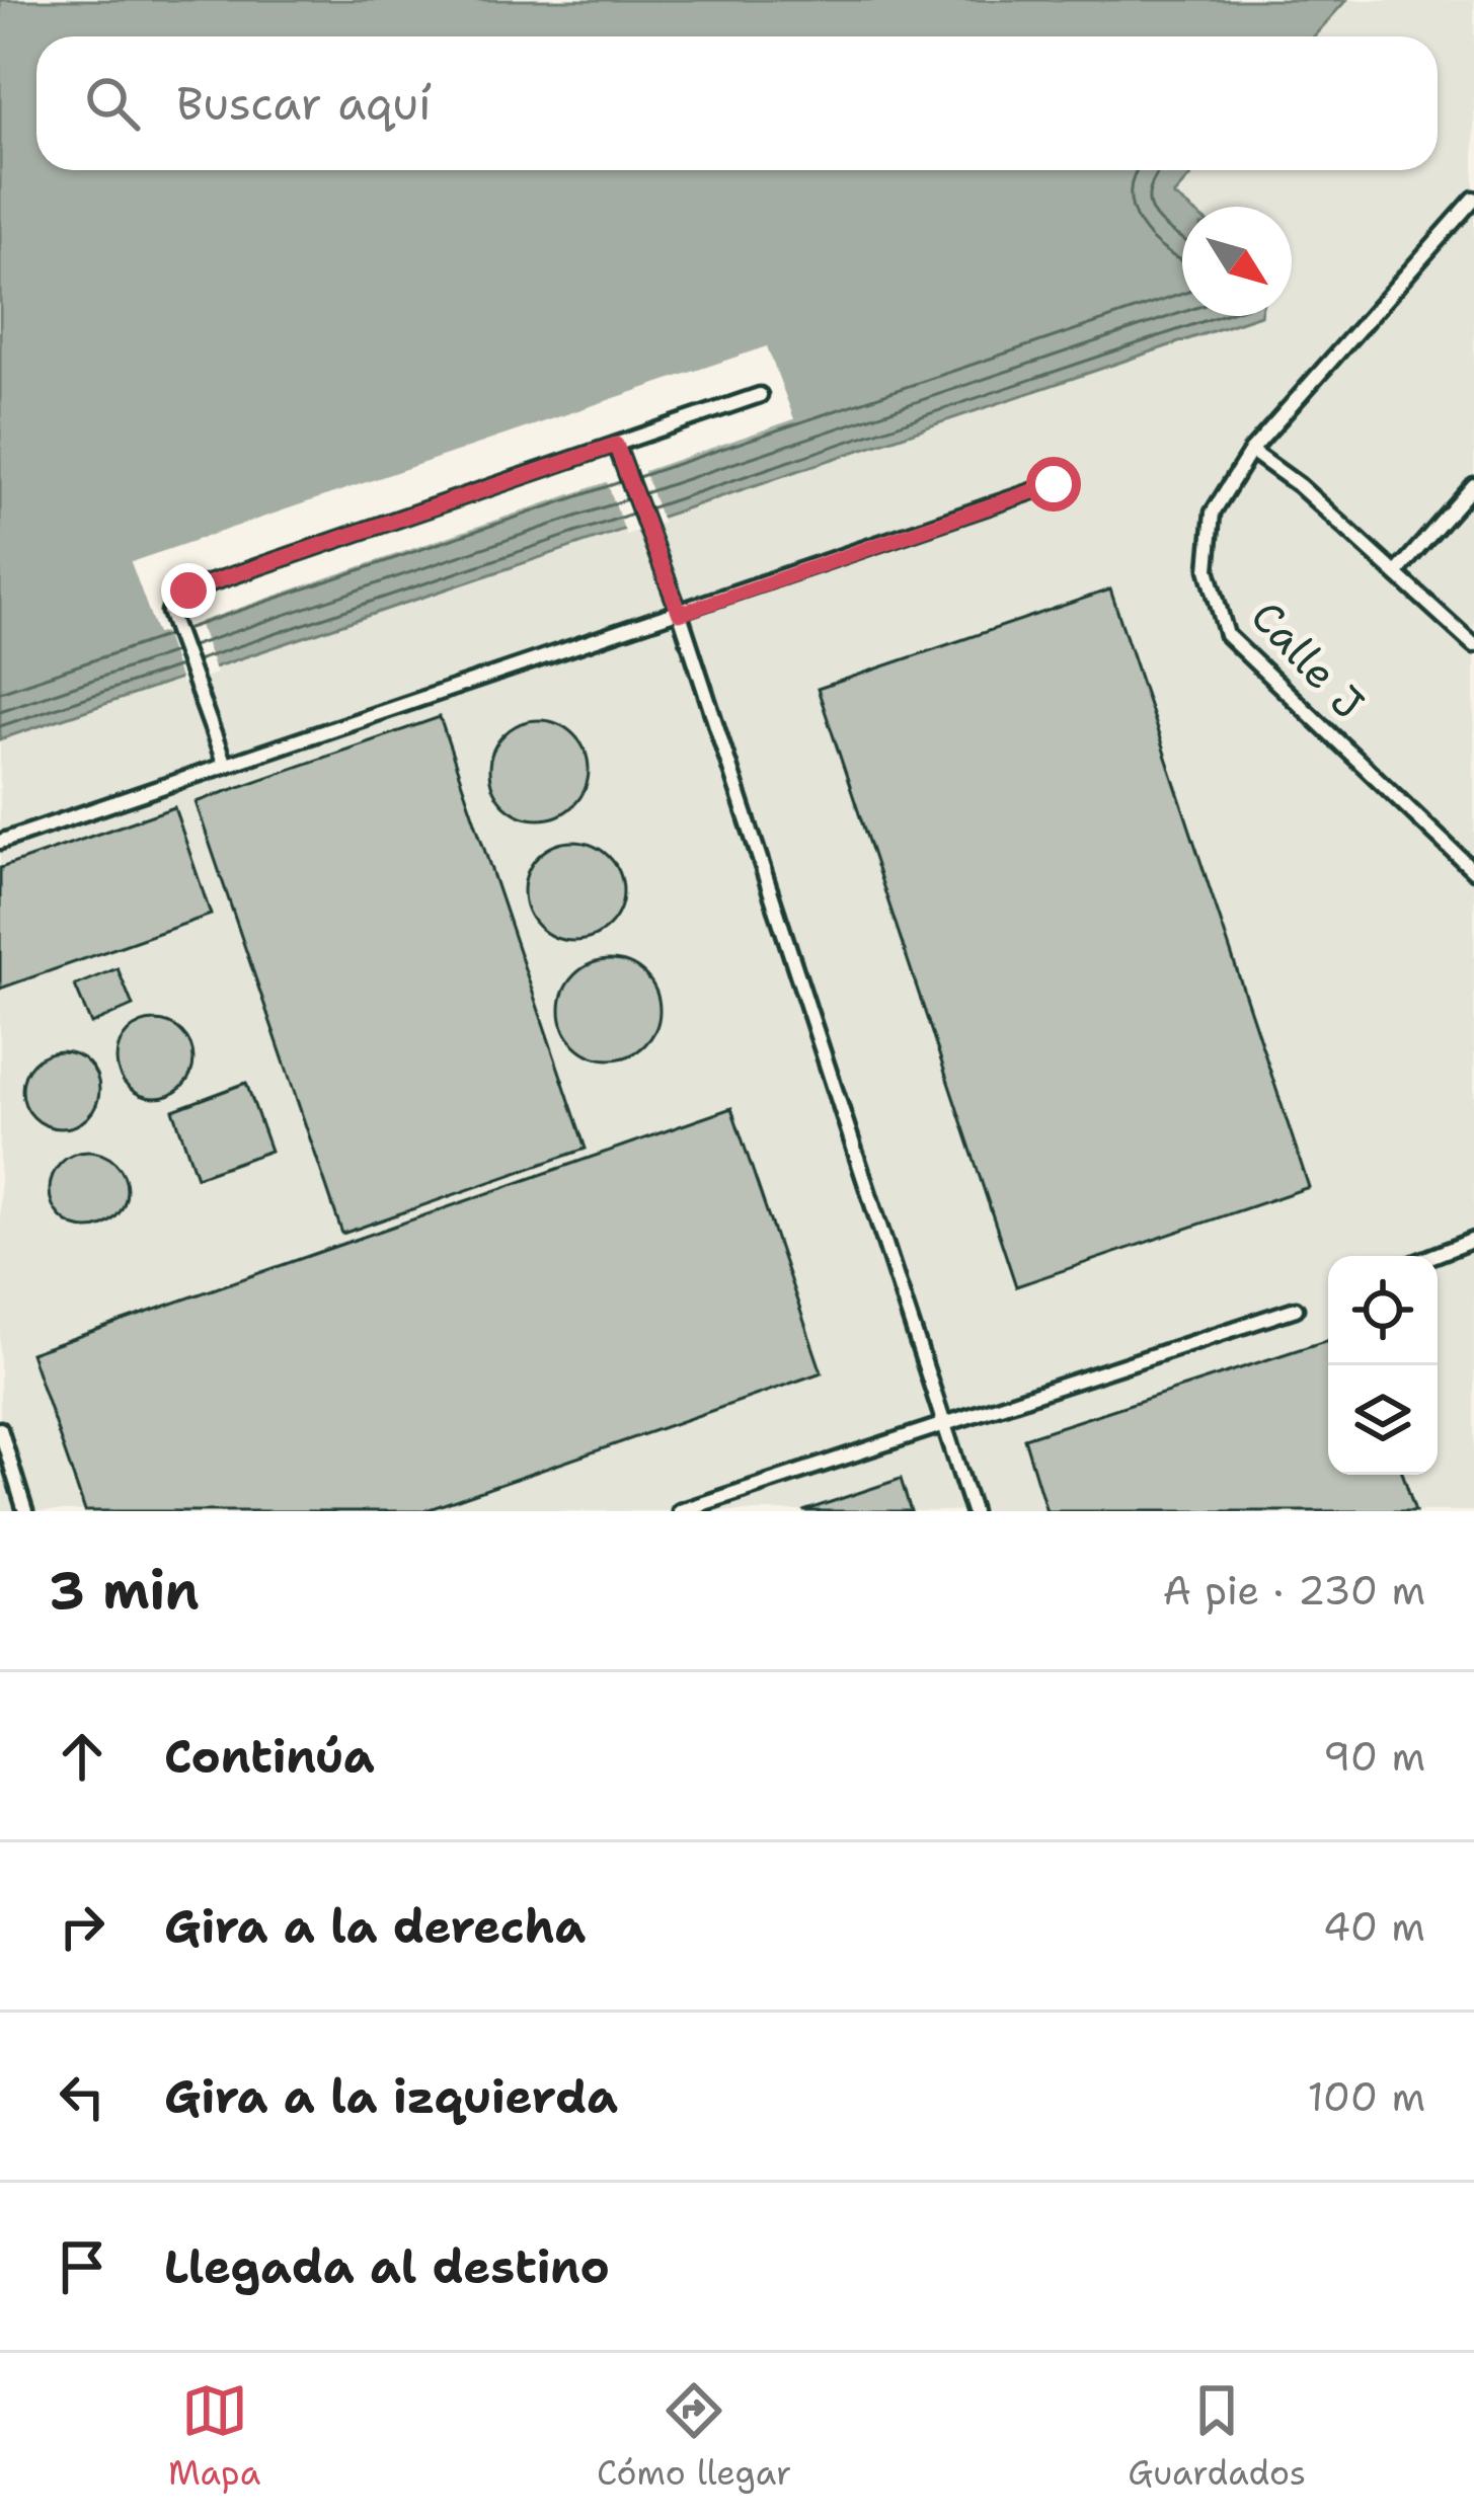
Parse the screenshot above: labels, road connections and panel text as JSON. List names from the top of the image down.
{
  "streets": {
    "lane": ["Calle J"]
  },
  "north": "bottom right",
  "page": {
    "search": "Buscar aquí",
    "heading": ["3 min", "A pie · 230 m"],
    "list": [
      ["Continúa", "90 m"],
      ["Gira a la derecha", "40 m"],
      ["Gira a la izquierda", "100 m"],
      "Llegada al destino"
    ],
    "nav": ["Mapa", "Cómo llegar", "Guardados"]
  }
}
